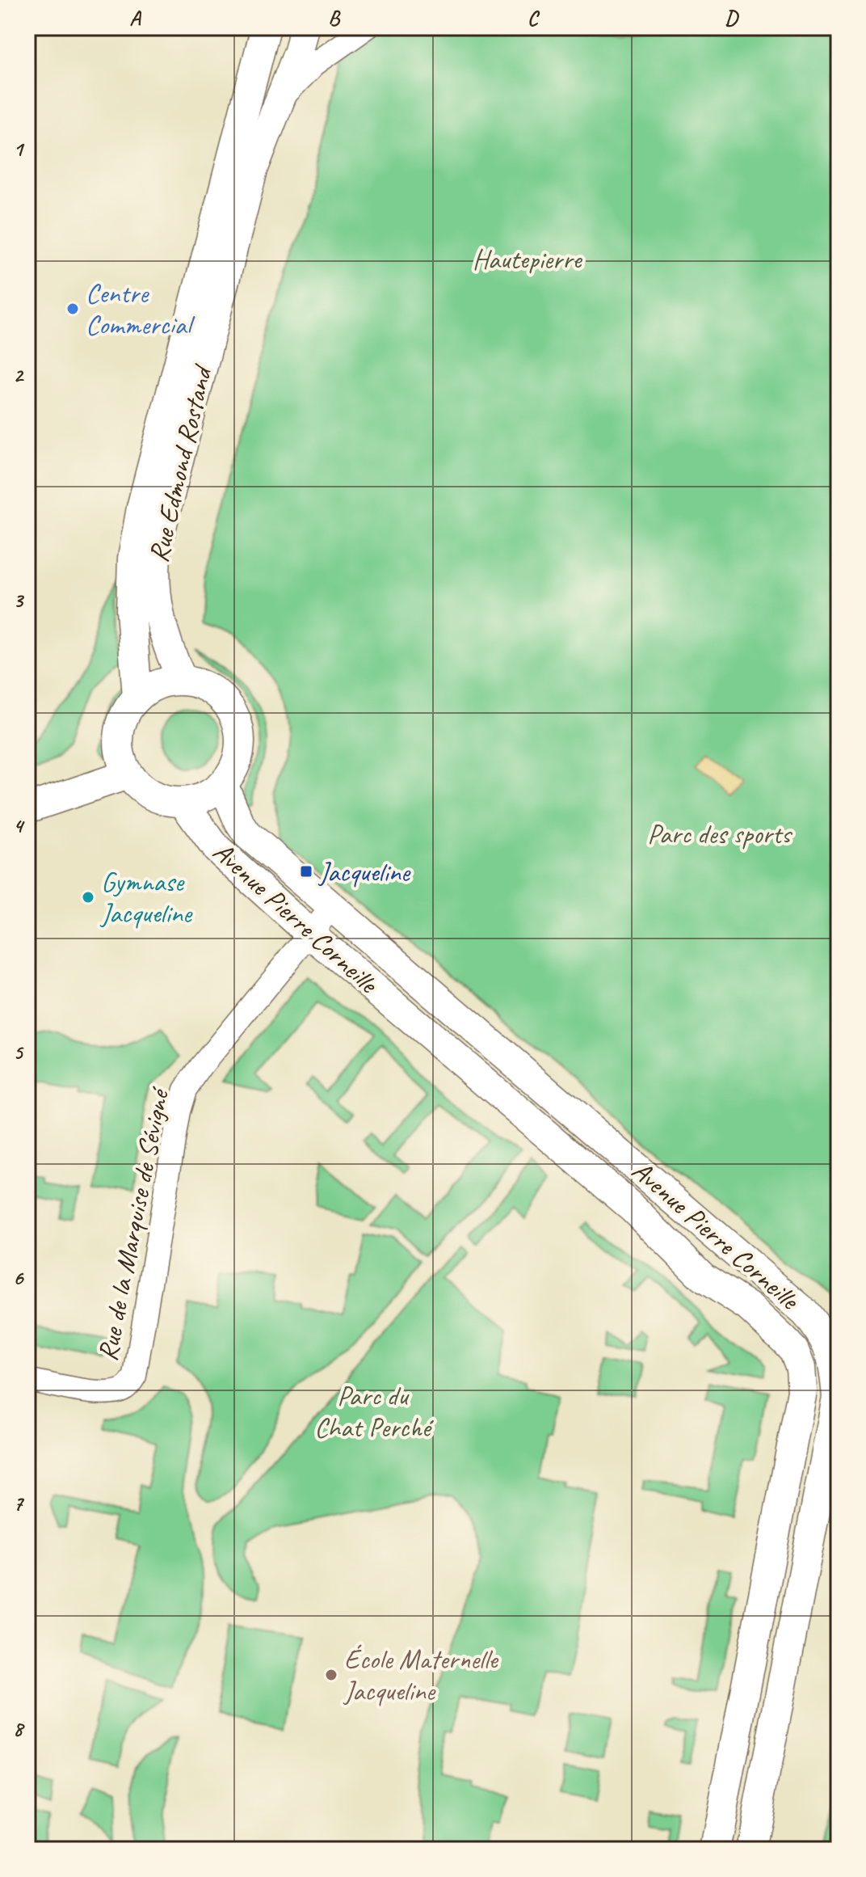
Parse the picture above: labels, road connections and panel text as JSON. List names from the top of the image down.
{
  "streets": {
    "street": ["Rue Edmond Rostand", "Avenue Pierre Corneille", "Rue de la Marquise de Sévigné"]
  },
  "crossings": [
    ["Rue Edmond Rostand", "Avenue Pierre Corneille"],
    ["Avenue Pierre Corneille", "Rue de la Marquise de Sévigné"]
  ],
  "parks": ["Hautepierre", "Parc des sports", "Parc du Chat Perché"],
  "places": {
    "other": ["Centre Commercial", "Gymnase Jacqueline", "École Maternelle Jacqueline"],
    "transit": ["Jacqueline"]
  },
  "grid": {
    "columns": [
      "A",
      "B",
      "C",
      "D"
    ],
    "rows": [
      "1",
      "2",
      "3",
      "4",
      "5",
      "6",
      "7",
      "8"
    ]
  }
}
